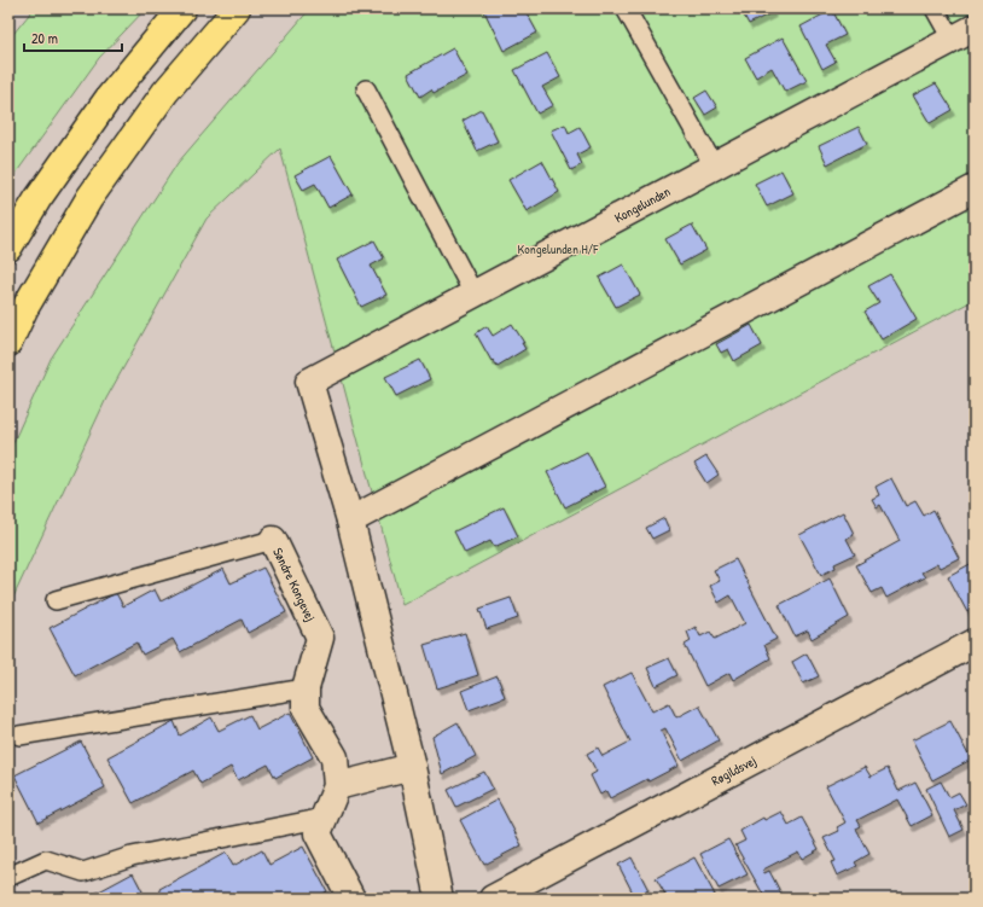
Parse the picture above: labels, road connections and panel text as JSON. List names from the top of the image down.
{
  "streets": {
    "street": ["Kongelunden", "Søndre Kongevej", "Røgildsvej"]
  },
  "parks": ["Kongelunden H/F"],
  "scale_bar": "20 m"
}
